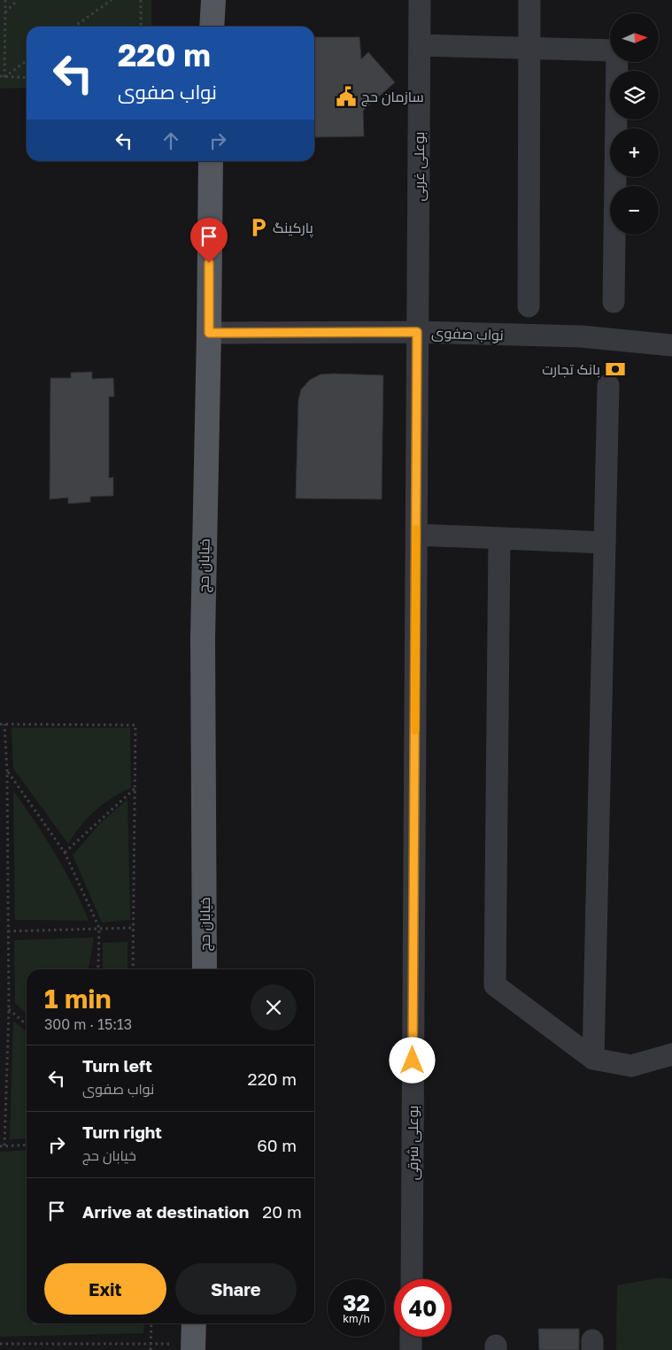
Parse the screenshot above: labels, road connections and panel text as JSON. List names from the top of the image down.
{
  "streets": {
    "main road": ["خیابان حج"],
    "street": ["بوعلی غربی", "نواب صفوی", "بوعلی شرقی"]
  },
  "crossings": [
    ["بوعلی غربی", "نواب صفوی"],
    ["بوعلی غربی", "بوعلی شرقی"],
    ["نواب صفوی", "خیابان حج"],
    ["نواب صفوی", "بوعلی شرقی"]
  ],
  "places": {
    "public building": ["سازمان حج"],
    "parking": ["پارکینگ"],
    "bank": ["بانک تجارت"]
  },
  "north": "right",
  "page": {
    "map_buttons": ["+", "−"],
    "turn": ["220 m", "نواب صفوی"],
    "heading": ["1 min", "300 m · 15:13"],
    "list": [
      {
        "name": "Turn left",
        "note": "نواب صفوی",
        "value": "220 m"
      },
      {
        "name": "Turn right",
        "note": "خیابان حج",
        "value": "60 m"
      },
      {
        "name": "Arrive at destination",
        "value": "20 m"
      }
    ],
    "buttons": ["Exit", "Share"],
    "speed": "32 km/h",
    "limit": "40"
  }
}
